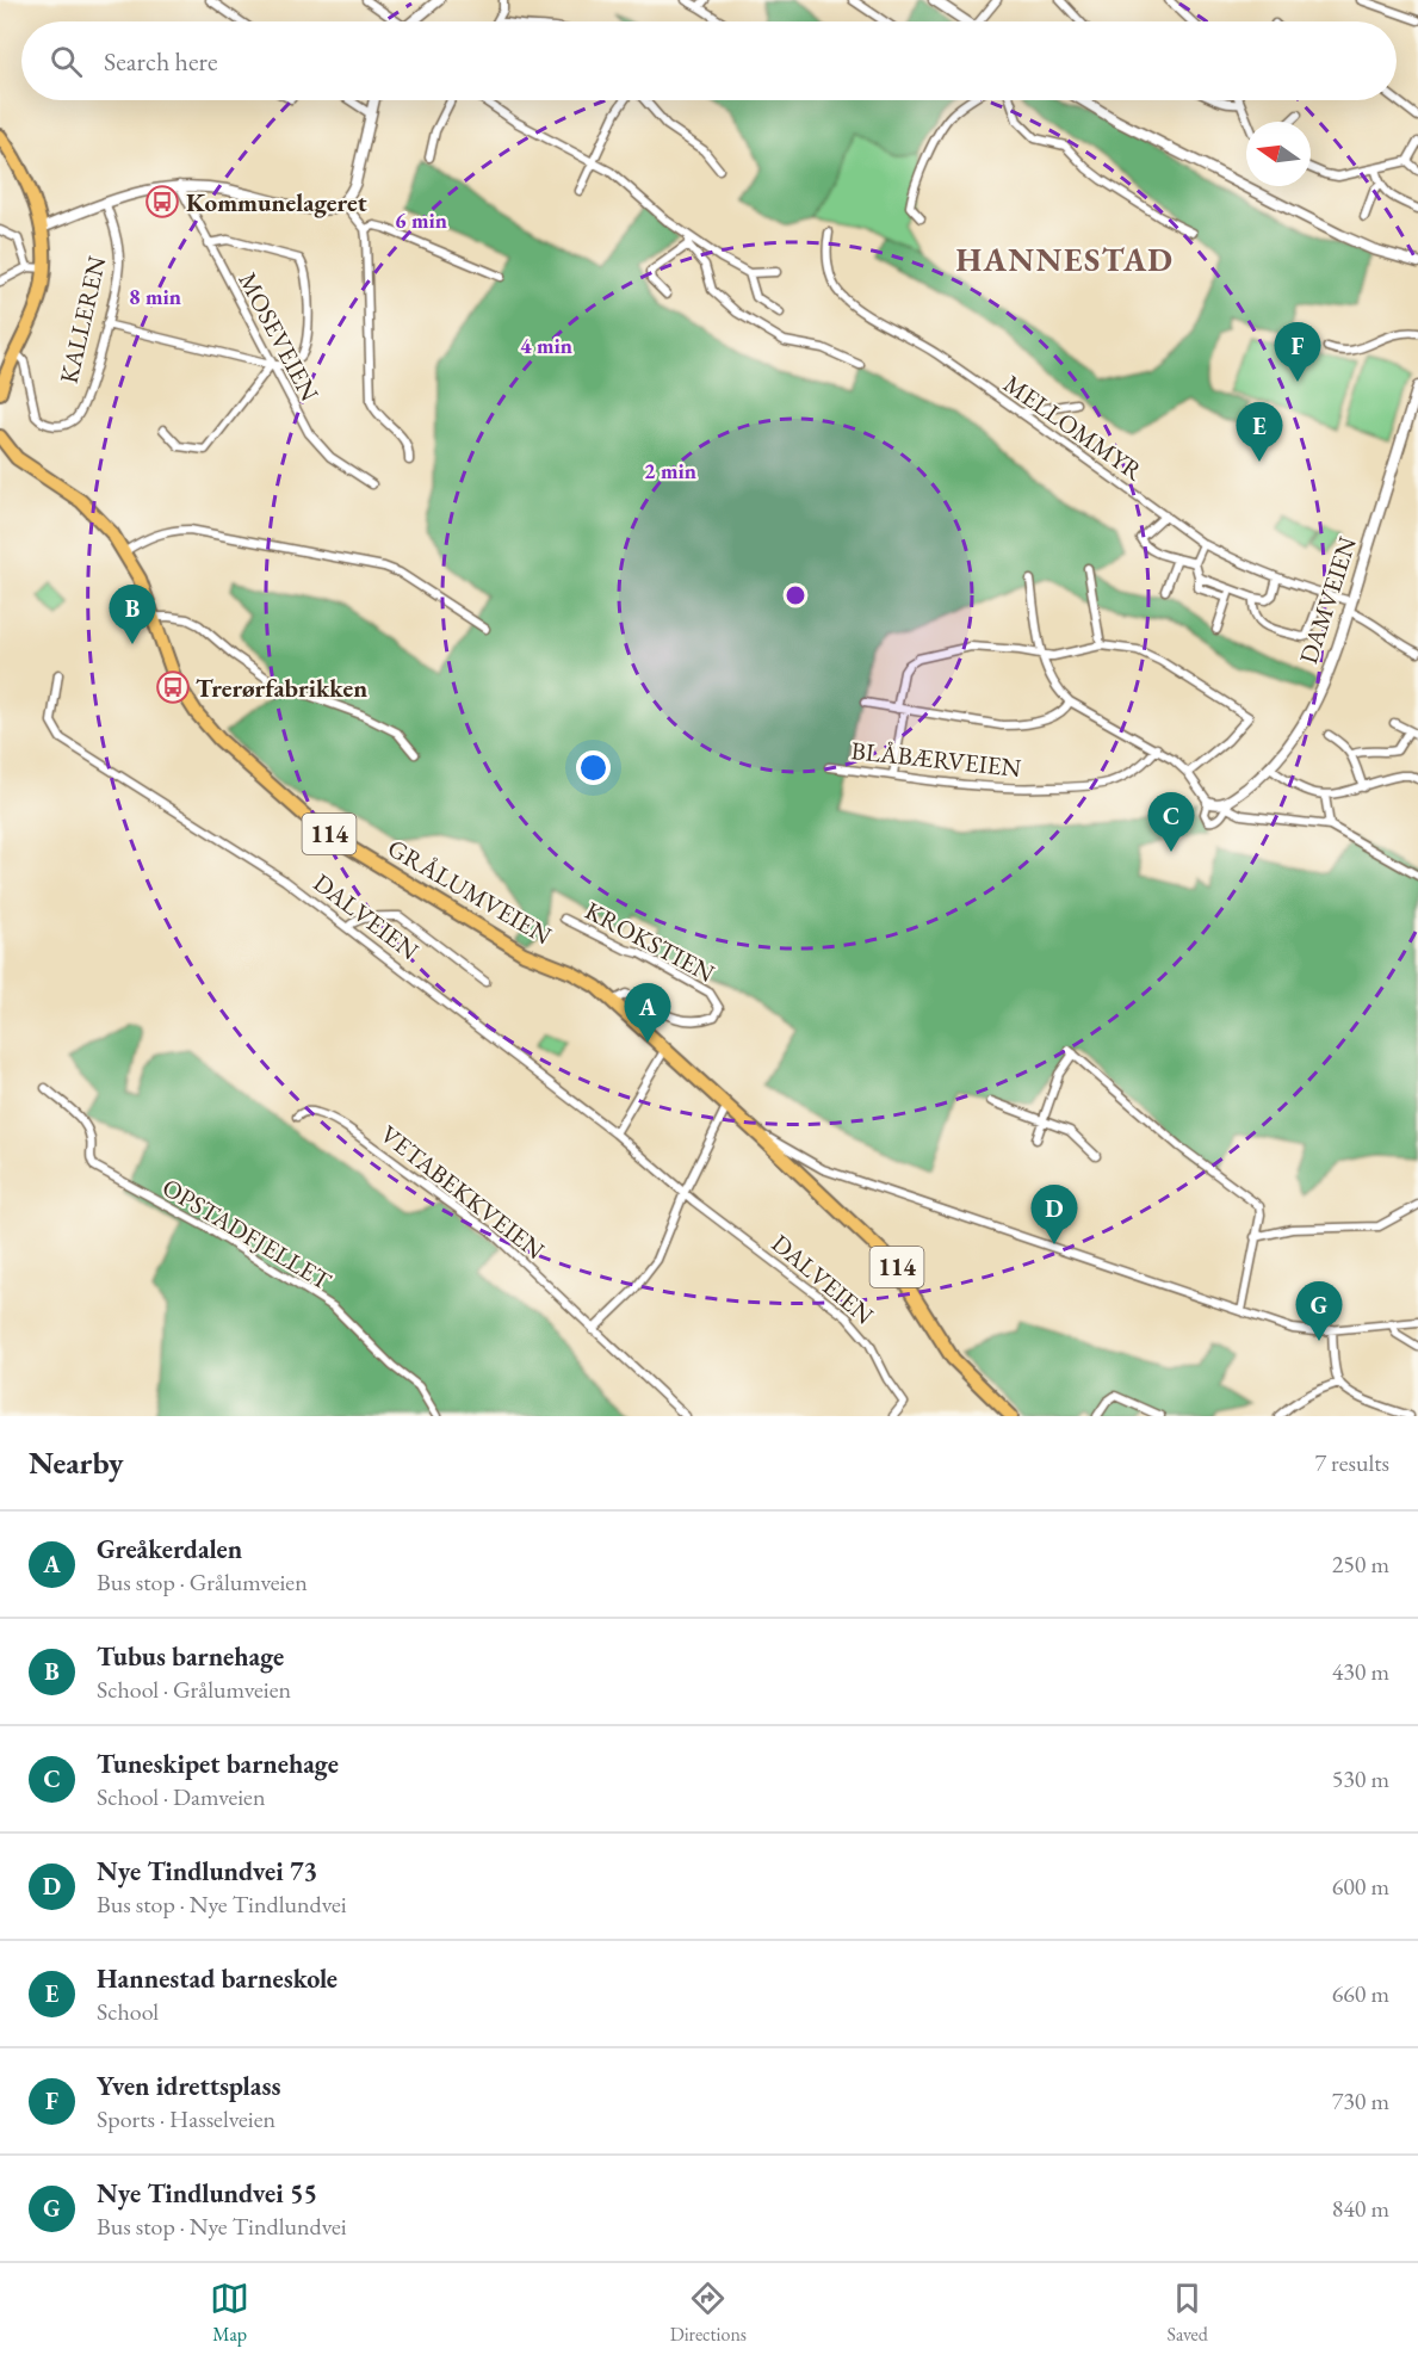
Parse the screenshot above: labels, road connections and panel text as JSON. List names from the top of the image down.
{
  "streets": {
    "main road": ["114", "GRÅLUMVEIEN"],
    "street": [
      "KALLEREN",
      "MOSEVEIEN",
      "MELLOMMYR",
      "DAMVEIEN",
      "BLÅBÆRVEIEN",
      "DALVEIEN",
      "KROKSTIEN",
      "VETABEKKVEIEN",
      "OPSTADFJELLET"
    ]
  },
  "crossings": [
    ["MELLOMMYR", "DAMVEIEN"],
    ["GRÅLUMVEIEN", "KROKSTIEN"]
  ],
  "districts": ["HANNESTAD"],
  "places": {
    "bus stop": ["Kommunelageret", "Trerørfabrikken"]
  },
  "north": "left",
  "page": {
    "search": "Search here",
    "pins": [
      "F",
      "E",
      "B",
      "C",
      "A",
      "D",
      "G"
    ],
    "heading": ["Nearby", "7 results"],
    "list": [
      {
        "mark": "A",
        "name": "Greåkerdalen",
        "note": "Bus stop · Grålumveien",
        "value": "250 m"
      },
      {
        "mark": "B",
        "name": "Tubus barnehage",
        "note": "School · Grålumveien",
        "value": "430 m"
      },
      {
        "mark": "C",
        "name": "Tuneskipet barnehage",
        "note": "School · Damveien",
        "value": "530 m"
      },
      {
        "mark": "D",
        "name": "Nye Tindlundvei 73",
        "note": "Bus stop · Nye Tindlundvei",
        "value": "600 m"
      },
      {
        "mark": "E",
        "name": "Hannestad barneskole",
        "note": "School",
        "value": "660 m"
      },
      {
        "mark": "F",
        "name": "Yven idrettsplass",
        "note": "Sports · Hasselveien",
        "value": "730 m"
      },
      {
        "mark": "G",
        "name": "Nye Tindlundvei 55",
        "note": "Bus stop · Nye Tindlundvei",
        "value": "840 m"
      }
    ],
    "nav": ["Map", "Directions", "Saved"]
  },
  "rings": [
    "6 min",
    "8 min",
    "4 min",
    "2 min"
  ]
}
